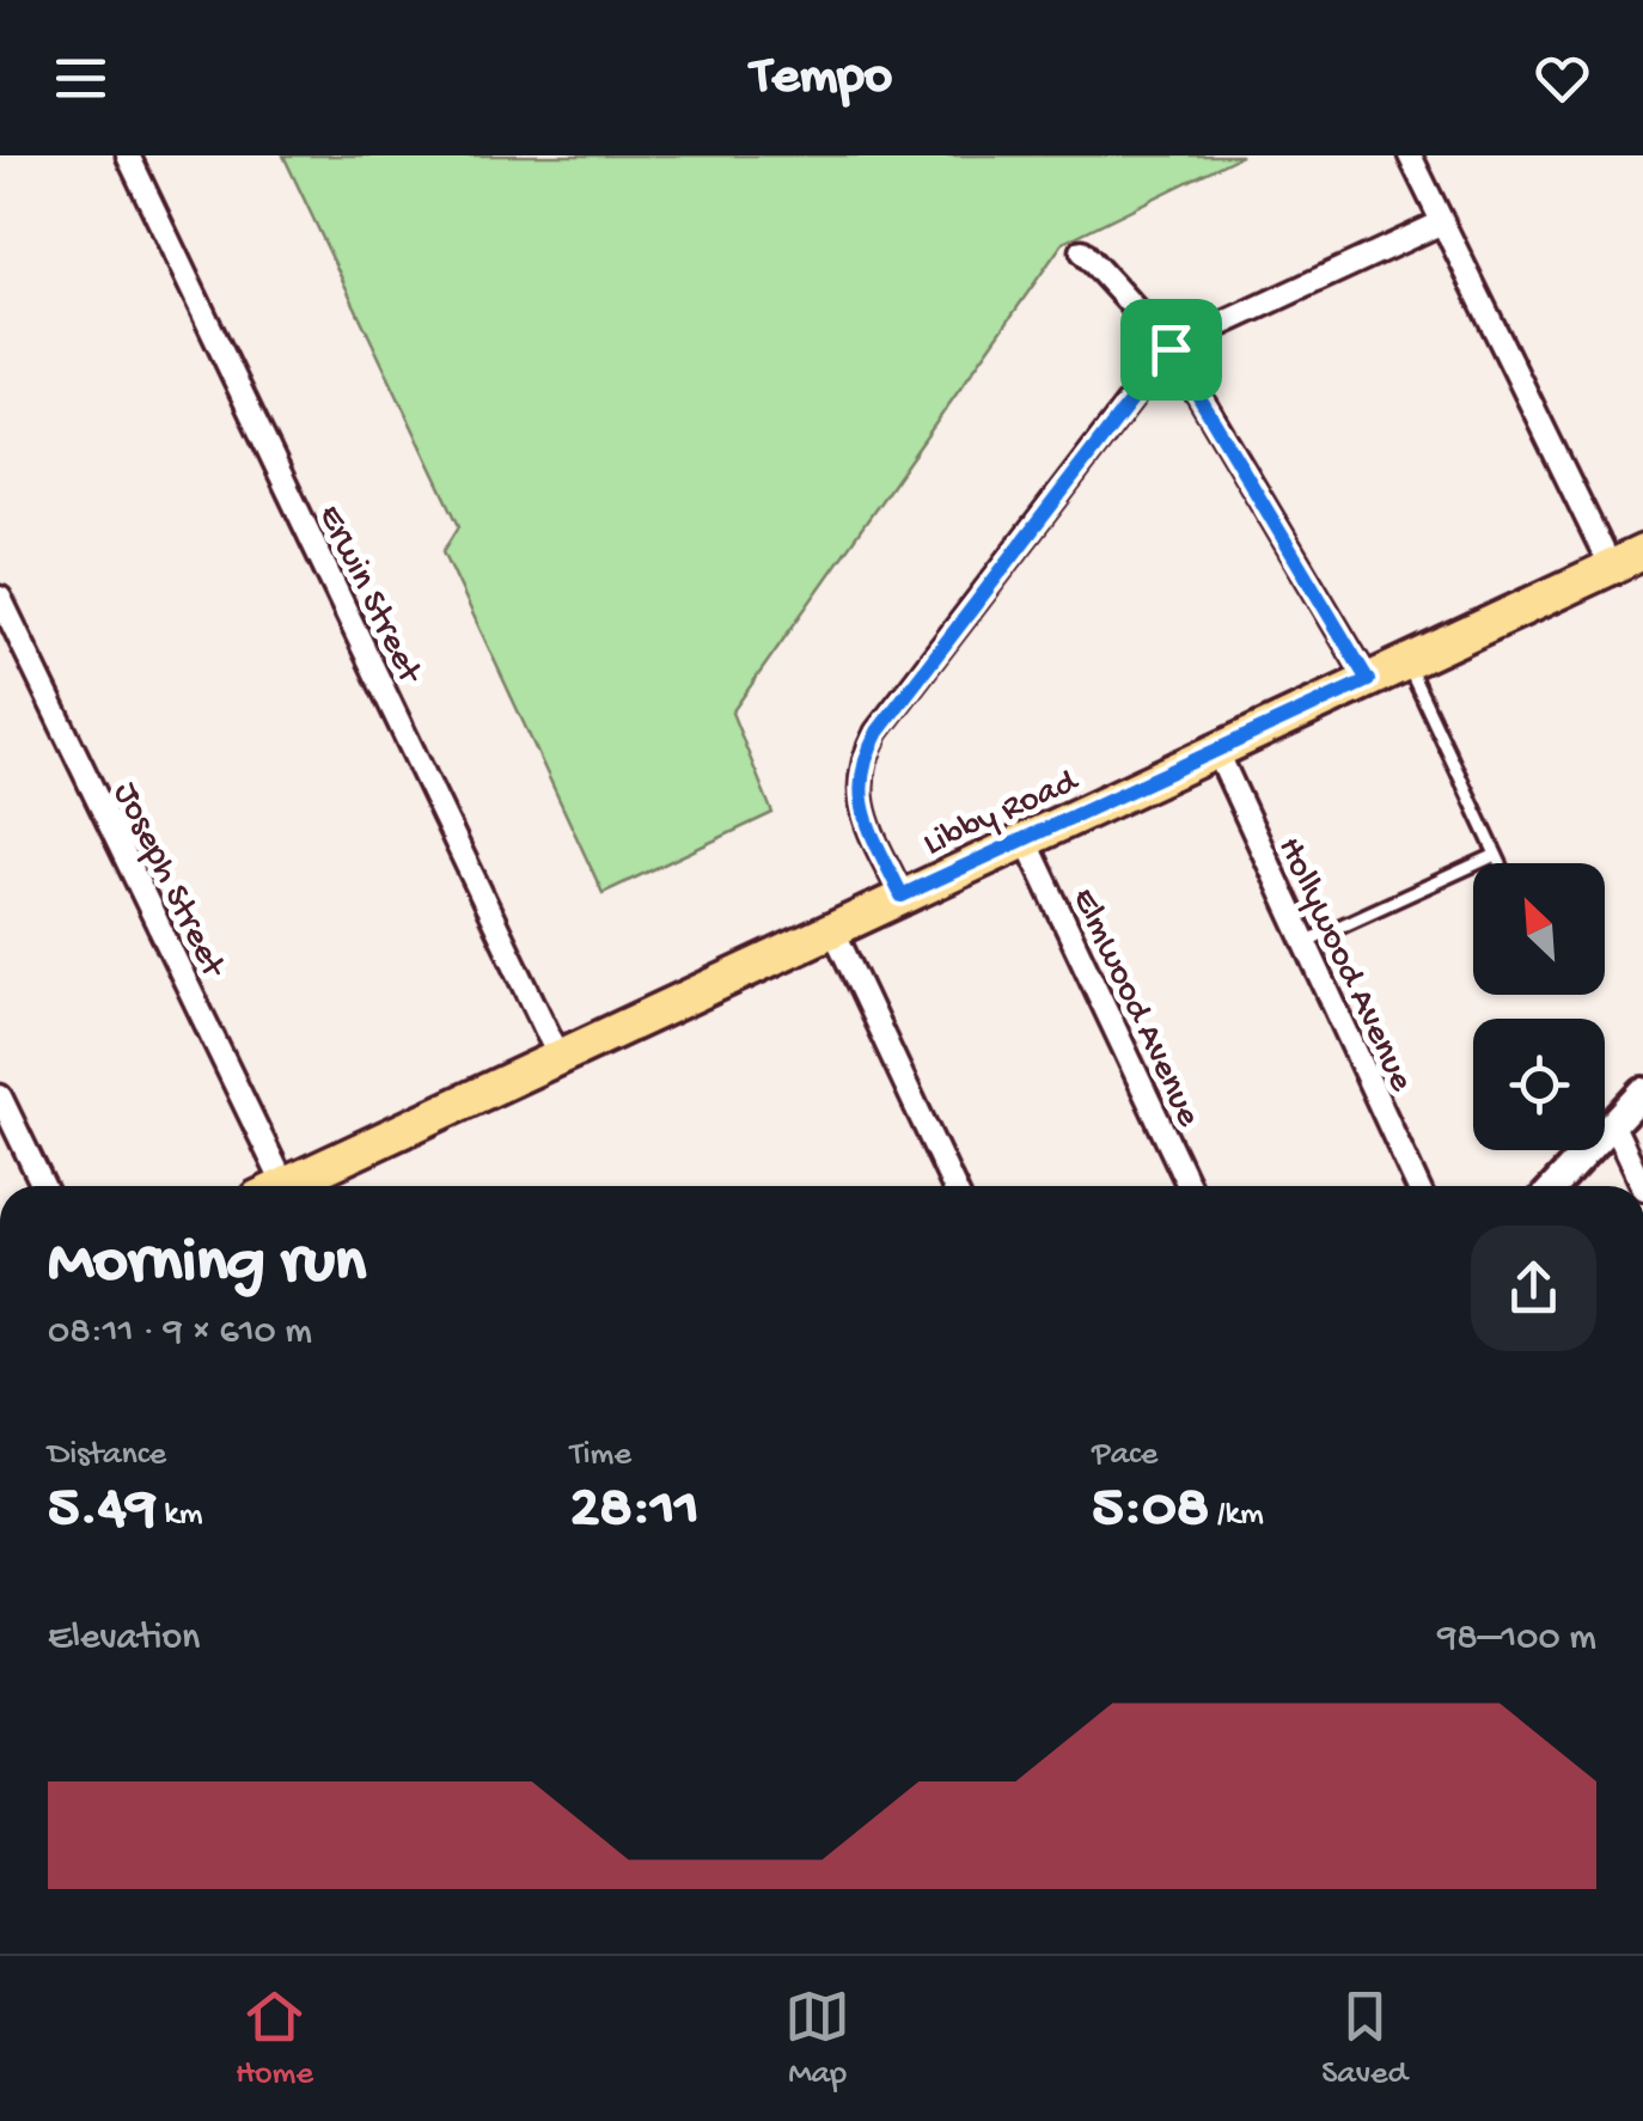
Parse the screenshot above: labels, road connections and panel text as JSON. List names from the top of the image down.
{
  "streets": {
    "main road": ["Libby Road"],
    "street": [
      "Erwin Street",
      "Joseph Street",
      "Hollywood Avenue",
      "Elmwood Avenue"
    ]
  },
  "crossings": [
    ["Erwin Street", "Libby Road"],
    ["Libby Road", "Hollywood Avenue"],
    ["Libby Road", "Elmwood Avenue"]
  ],
  "north": "top left",
  "page": {
    "header": "Tempo",
    "heading": ["Morning run", "08:11 · 9 × 610 m"],
    "stats": [
      ["Distance", "5.49 km"],
      ["Time", "28:11"],
      ["Pace", "5:08 /km"]
    ],
    "chart": ["Elevation", "98–100 m"],
    "tabs": ["Home", "Map", "Saved"]
  }
}
